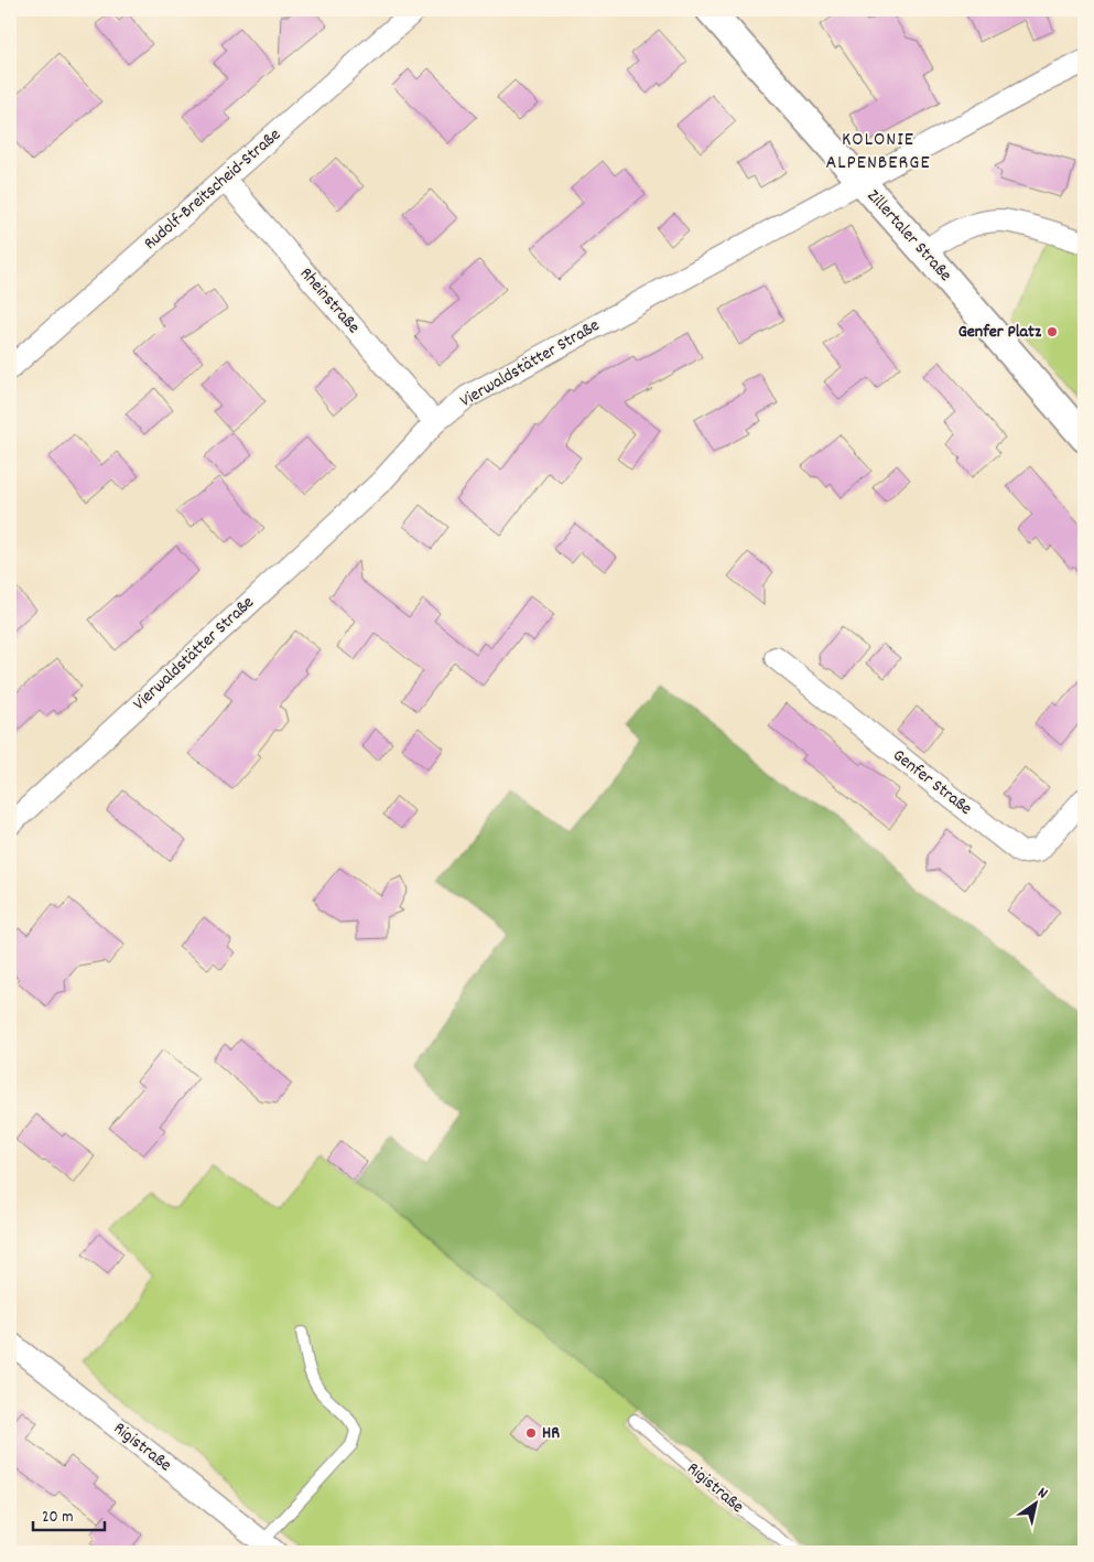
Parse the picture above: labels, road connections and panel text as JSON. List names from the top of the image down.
{
  "streets": {
    "street": [
      "Rudolf-Breitscheid-Straße",
      "Zillertaler Straße",
      "Rheinstraße",
      "Vierwaldstätter Straße",
      "Genfer Straße",
      "Rigistraße"
    ]
  },
  "crossings": [
    ["Rudolf-Breitscheid-Straße", "Rheinstraße"],
    ["Zillertaler Straße", "Vierwaldstätter Straße"],
    ["Rheinstraße", "Vierwaldstätter Straße"]
  ],
  "districts": ["KOLONIE ALPENBERGE"],
  "places": ["Genfer Platz", "HR"],
  "scale_bar": "20 m",
  "north": "top right"
}
